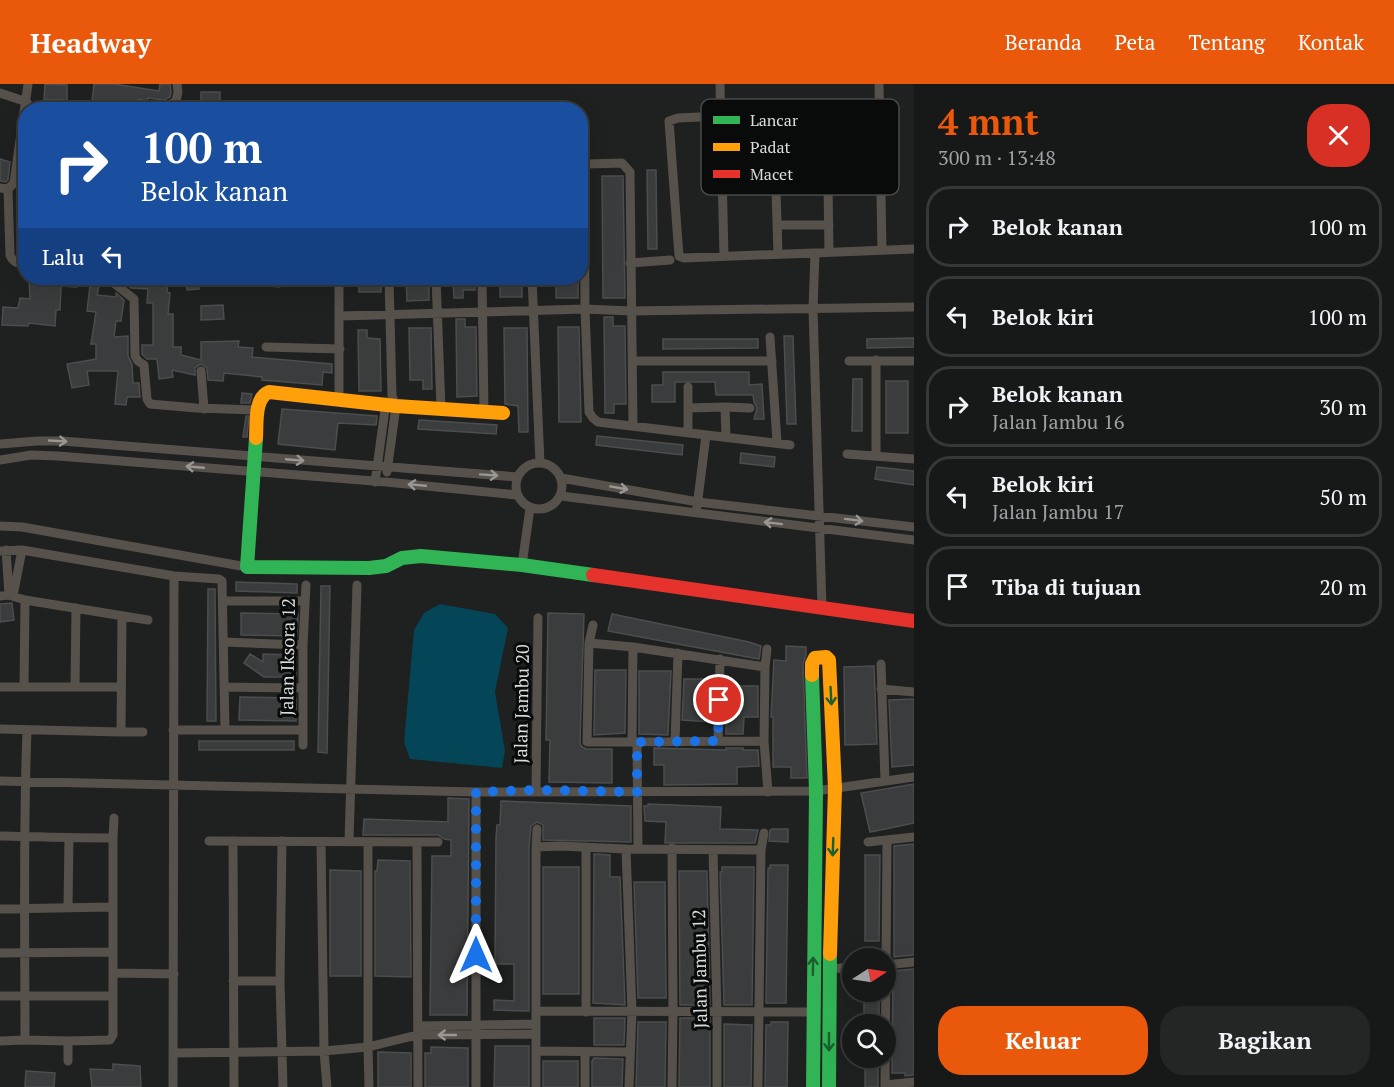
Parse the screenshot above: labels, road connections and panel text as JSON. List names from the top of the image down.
{
  "streets": {
    "street": ["Jalan Iksora 12", "Jalan Jambu 20", "Jalan Jambu 12"]
  },
  "legend": ["Lancar", "Padat", "Macet"],
  "north": "right",
  "page": {
    "header": "Headway",
    "nav": [
      "Beranda",
      "Peta",
      "Tentang",
      "Kontak"
    ],
    "heading": ["4 mnt", "300 m · 13:48"],
    "turn": ["100 m", "Belok kanan"],
    "list": [
      {
        "name": "Belok kanan",
        "value": "100 m"
      },
      {
        "name": "Belok kiri",
        "value": "100 m"
      },
      {
        "name": "Belok kanan",
        "note": "Jalan Jambu 16",
        "value": "30 m"
      },
      {
        "name": "Belok kiri",
        "note": "Jalan Jambu 17",
        "value": "50 m"
      },
      {
        "name": "Tiba di tujuan",
        "value": "20 m"
      }
    ],
    "then": "Lalu",
    "buttons": ["Keluar", "Bagikan"]
  }
}
